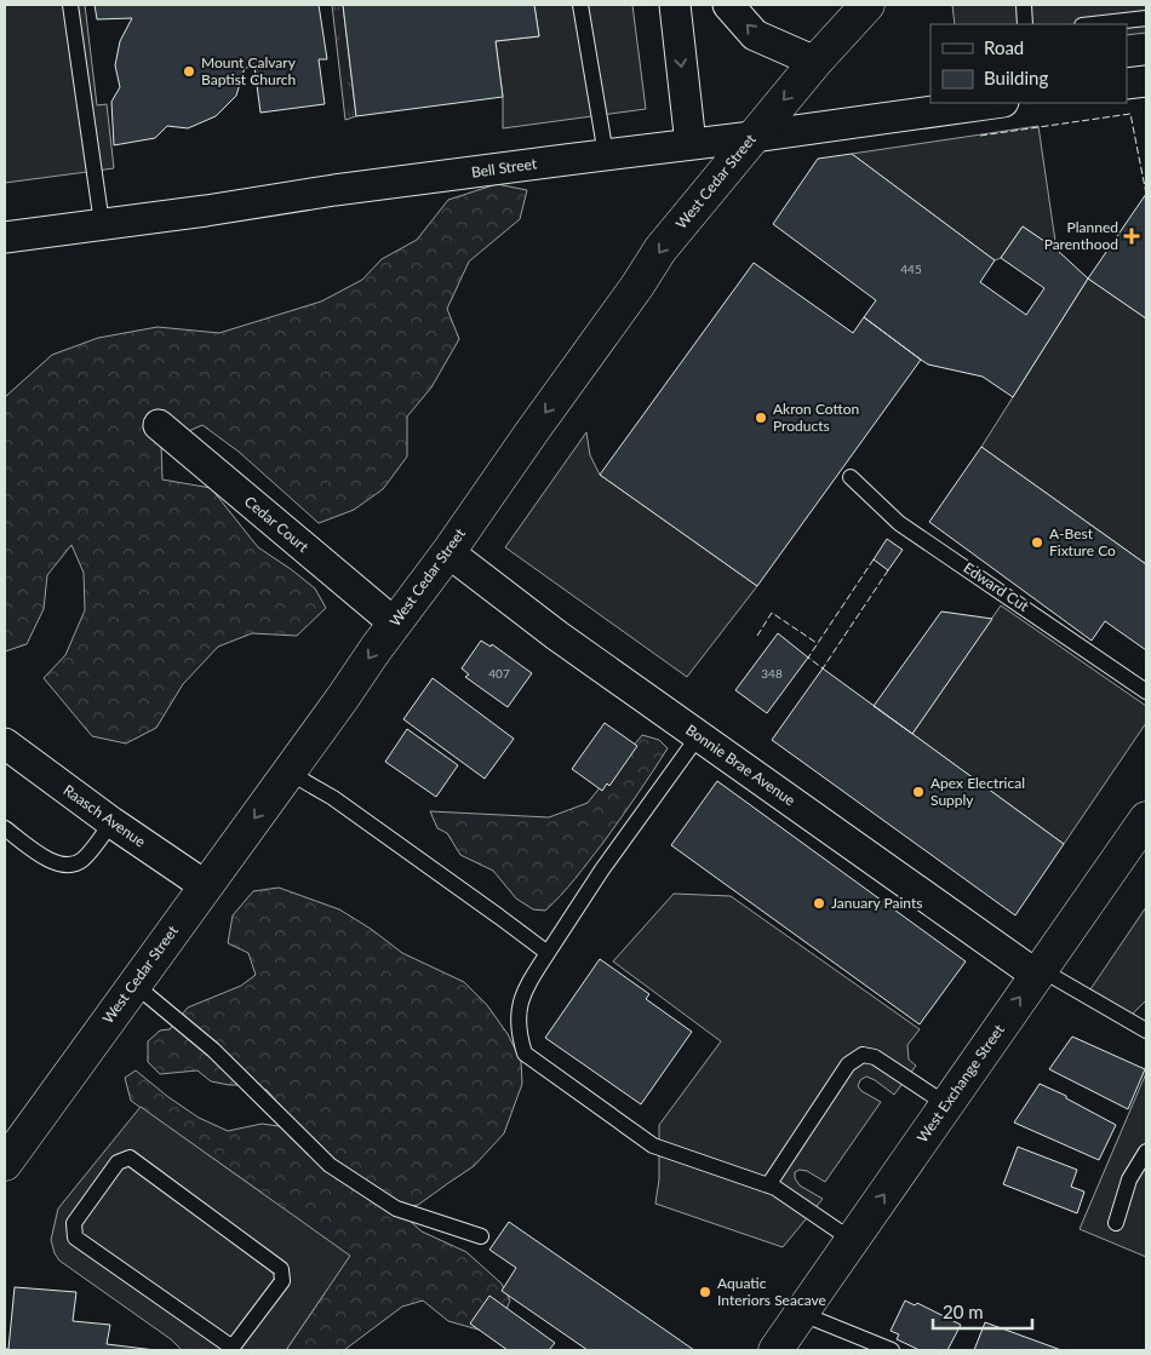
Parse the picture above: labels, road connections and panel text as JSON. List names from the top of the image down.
{
  "streets": {
    "main road": ["West Cedar Street", "West Exchange Street"],
    "street": [
      "Bell Street",
      "Cedar Court",
      "Bonnie Brae Avenue",
      "Raasch Avenue"
    ],
    "lane": ["Edward Cut"]
  },
  "crossings": [
    ["Bell Street", "West Cedar Street"],
    ["West Cedar Street", "Cedar Court"],
    ["West Cedar Street", "Bonnie Brae Avenue"],
    ["West Cedar Street", "Raasch Avenue"],
    ["Bonnie Brae Avenue", "West Exchange Street"]
  ],
  "one_way": ["West Cedar Street", "West Exchange Street"],
  "places": {
    "other": [
      "Mount Calvary Baptist Church",
      "Akron Cotton Products",
      "A-Best Fixture Co",
      "Apex Electrical Supply",
      "January Paints",
      "Aquatic Interiors Seacave"
    ],
    "health": ["Planned Parenthood"]
  },
  "house_numbers": ["445", "407", "348"],
  "legend": ["Road", "Building"],
  "scale_bar": "20 m"
}
